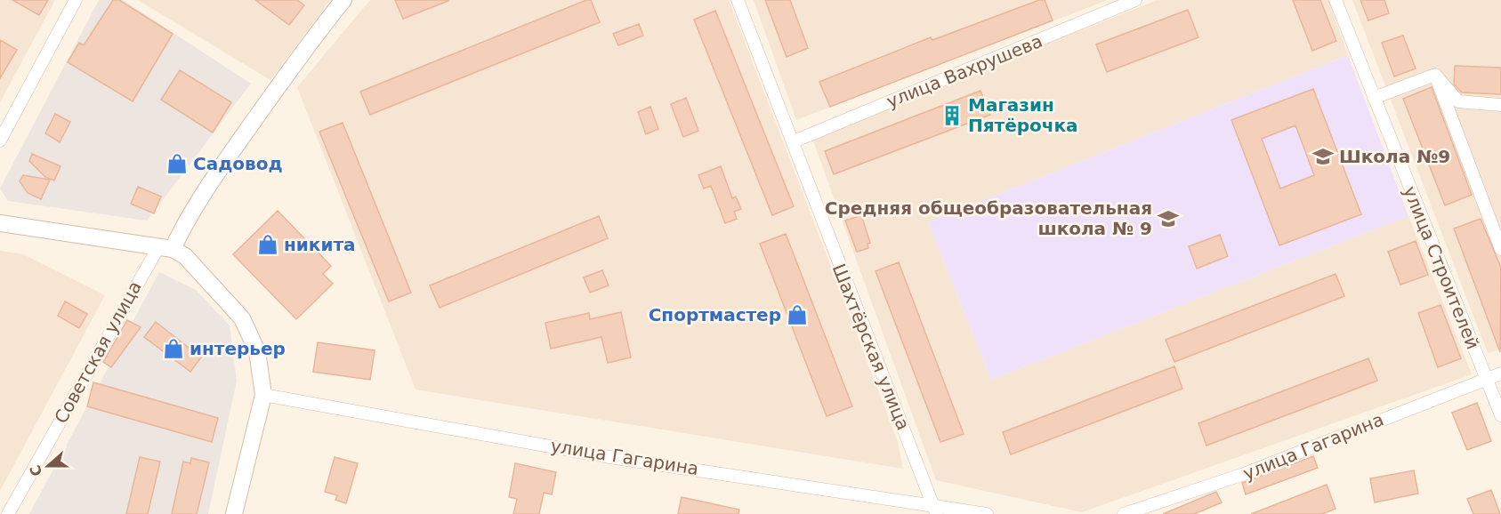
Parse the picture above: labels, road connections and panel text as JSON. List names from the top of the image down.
{
  "streets": {
    "main road": ["Советская улица"],
    "street": [
      "улица Вахрушева",
      "улица Строителей",
      "Шахтёрская улица",
      "улица Гагарина"
    ]
  },
  "crossings": [
    ["улица Вахрушева", "Шахтёрская улица"],
    ["улица Строителей", "улица Гагарина"],
    ["Шахтёрская улица", "улица Гагарина"]
  ],
  "places": {
    "building": ["Магазин Пятёрочка"],
    "school or university": ["Школа №9", "Средняя общеобразовательная школа № 9"],
    "shop": [
      "Садовод",
      "никита",
      "Спортмастер",
      "интерьер"
    ]
  },
  "north": "left"
}
